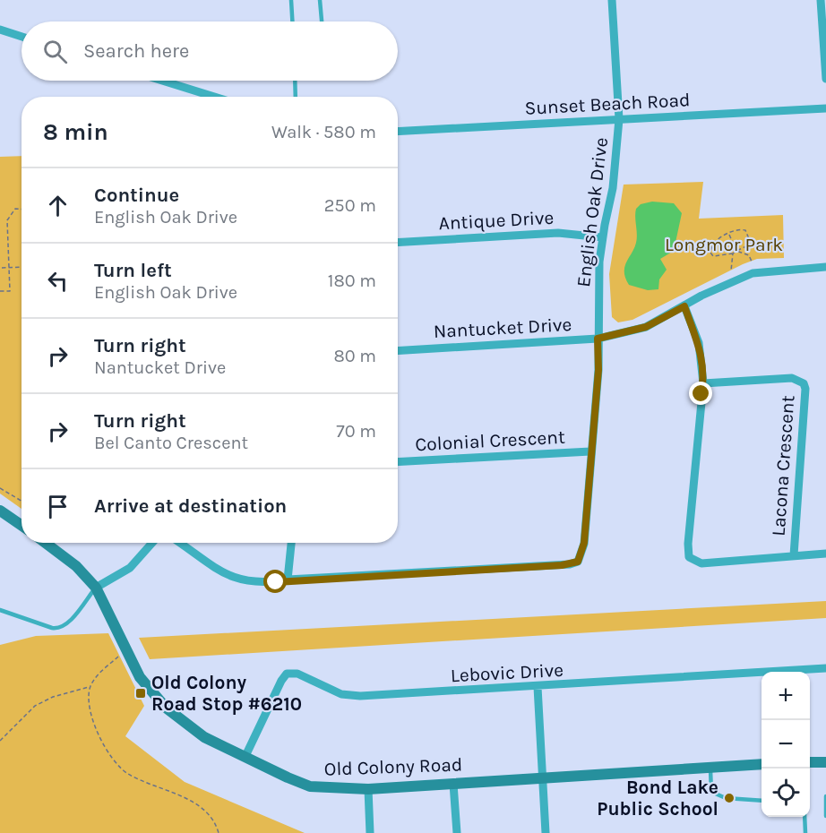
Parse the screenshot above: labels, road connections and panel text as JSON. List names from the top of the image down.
{
  "streets": {
    "street": [
      "Sunset Beach Road",
      "English Oak Drive",
      "Antique Drive",
      "Nantucket Drive",
      "Colonial Crescent",
      "Lacona Crescent",
      "Lebovic Drive",
      "Old Colony Road"
    ]
  },
  "crossings": [
    ["Sunset Beach Road", "English Oak Drive"],
    ["English Oak Drive", "Antique Drive"],
    ["English Oak Drive", "Nantucket Drive"],
    ["English Oak Drive", "Colonial Crescent"],
    ["Lebovic Drive", "Old Colony Road"]
  ],
  "parks": ["Longmor Park"],
  "places": {
    "transit": ["Old Colony Road Stop #6210"],
    "other": ["Bond Lake Public School"]
  },
  "page": {
    "search": "Search here",
    "heading": ["8 min", "Walk · 580 m"],
    "list": [
      ["Continue", "English Oak Drive", "250 m"],
      ["Turn left", "English Oak Drive", "180 m"],
      ["Turn right", "Nantucket Drive", "80 m"],
      ["Turn right", "Bel Canto Crescent", "70 m"],
      "Arrive at destination"
    ],
    "map_buttons": ["+", "−"]
  }
}
